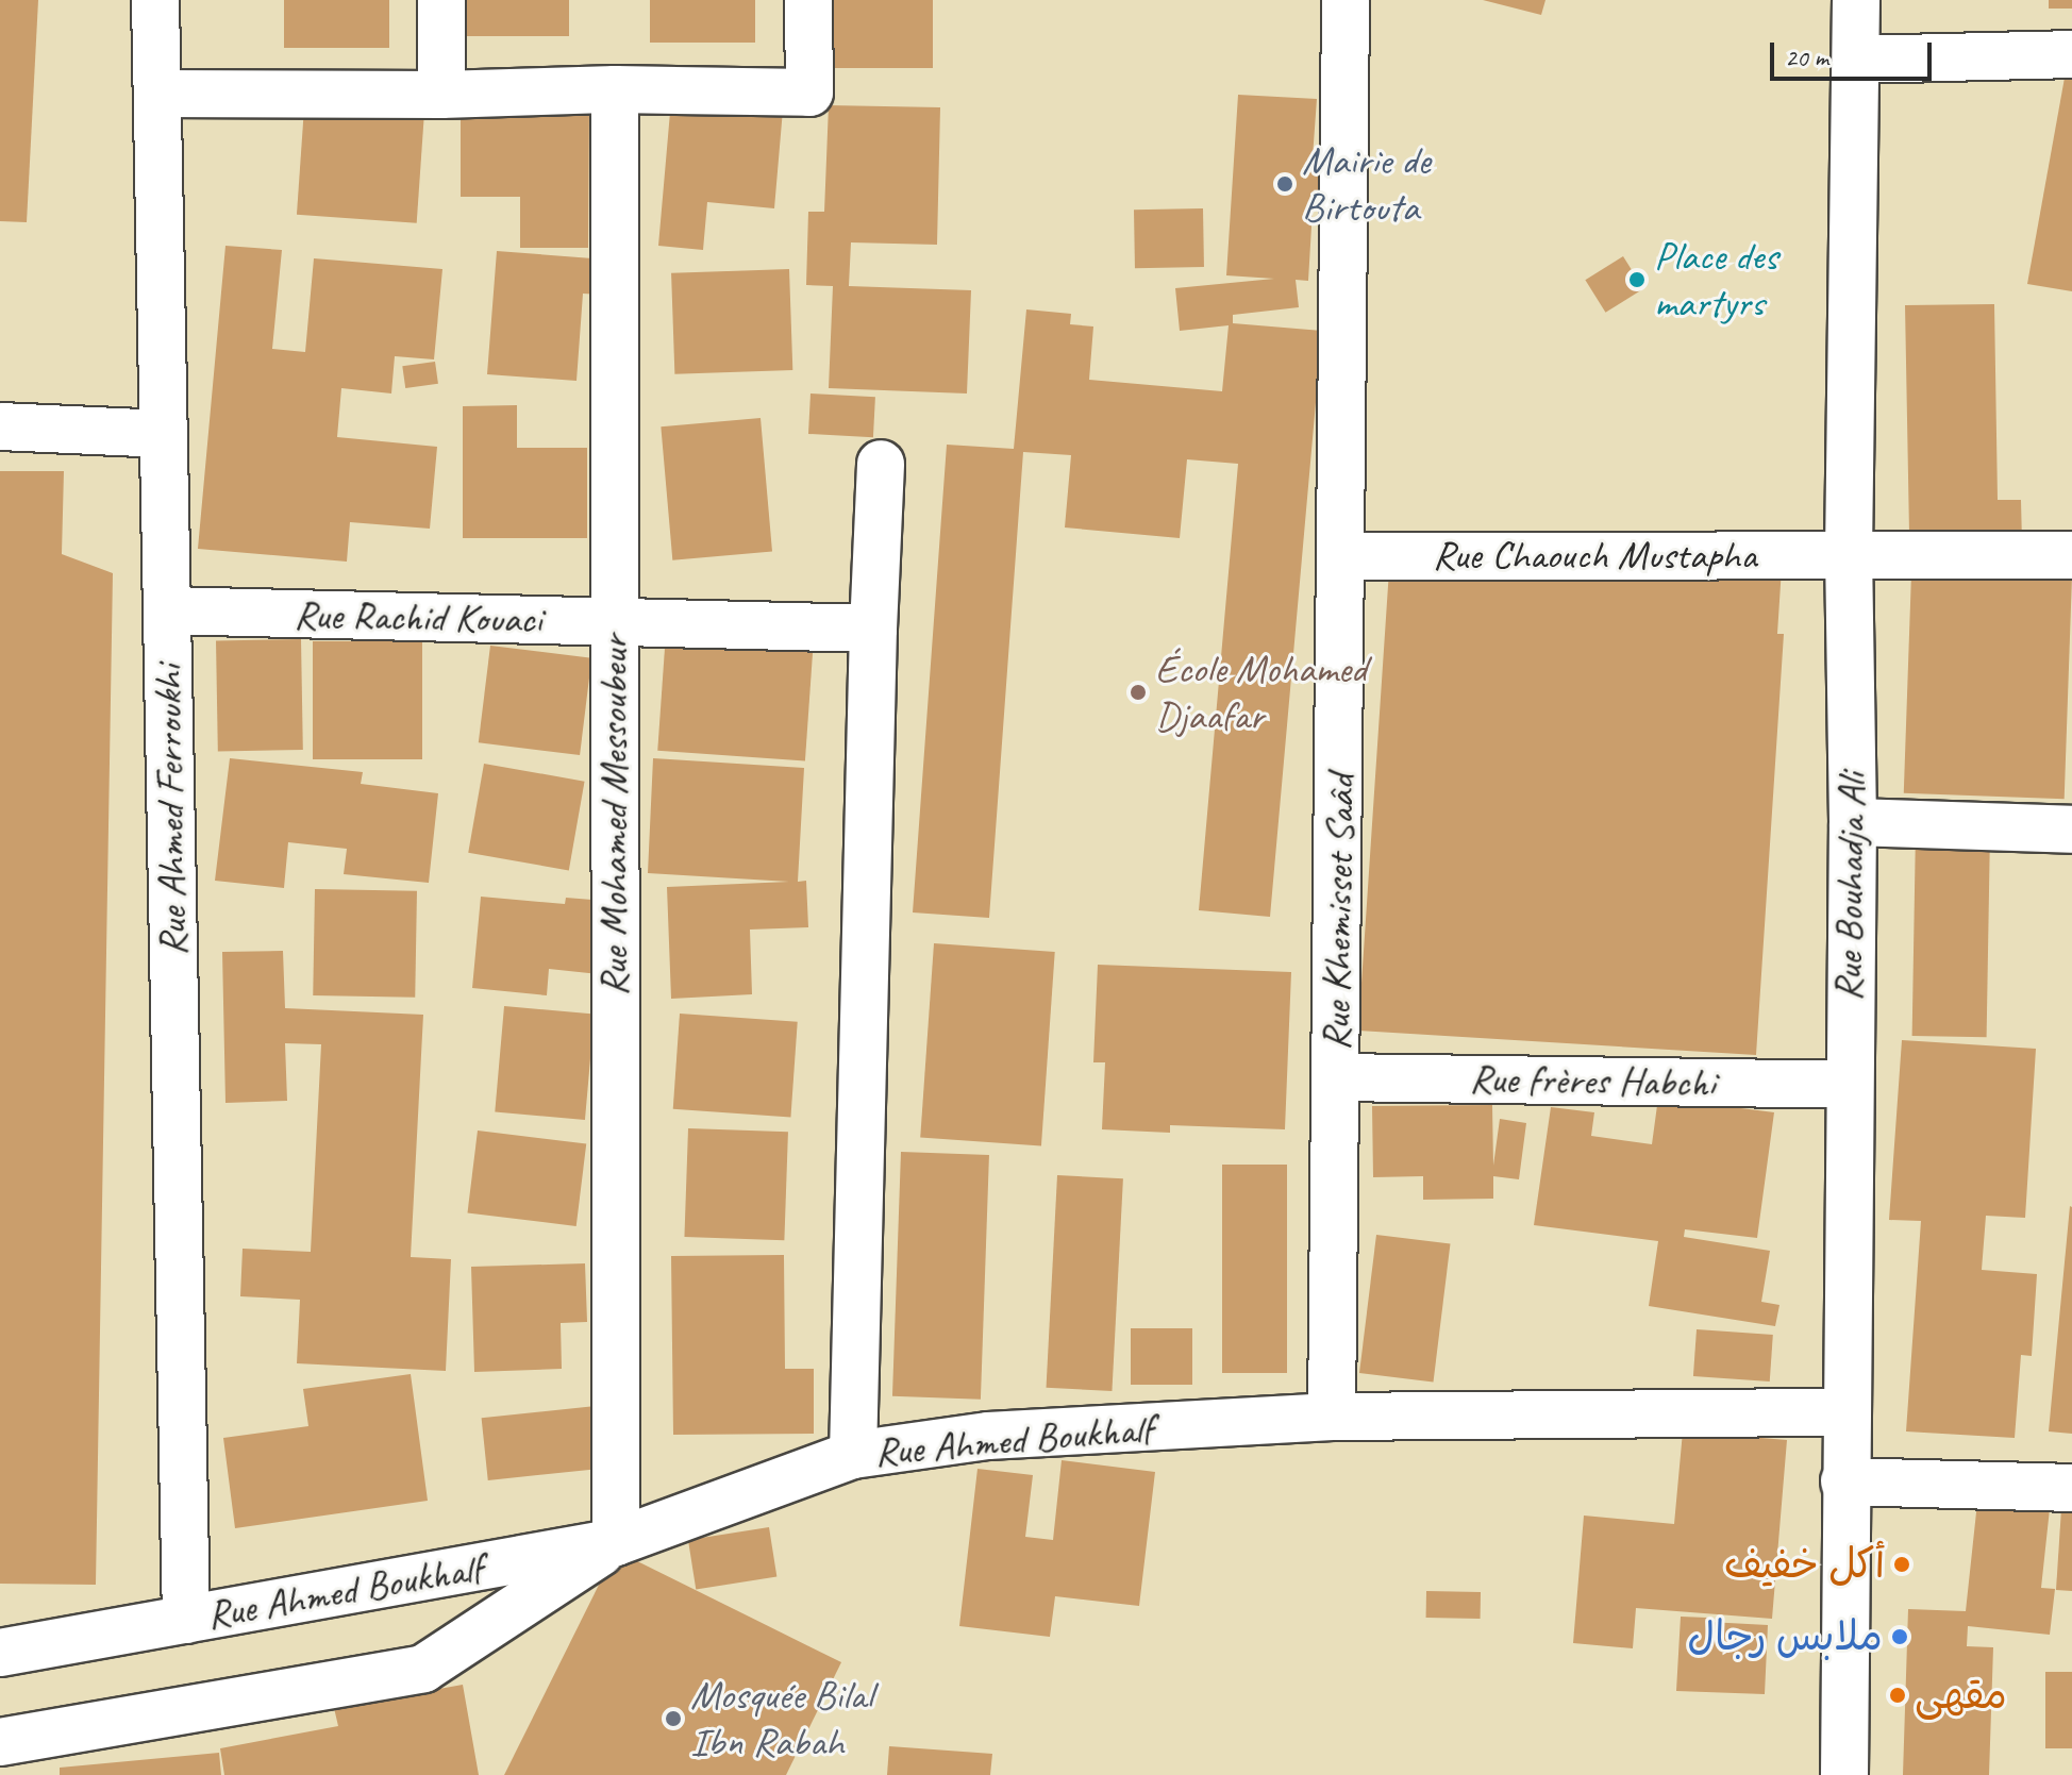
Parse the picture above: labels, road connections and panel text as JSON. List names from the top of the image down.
{
  "streets": {
    "street": [
      "Rue Chaouch Mustapha",
      "Rue Rachid Kouaci",
      "Rue Ahmed Ferroukhi",
      "Rue Mohamed Messoubeur",
      "Rue Bouhadja Ali",
      "Rue Khemisset Saâd",
      "Rue frères Habchi",
      "Rue Ahmed Boukhalf"
    ]
  },
  "crossings": [
    ["Rue Chaouch Mustapha", "Rue Bouhadja Ali"],
    ["Rue Chaouch Mustapha", "Rue Khemisset Saâd"],
    ["Rue Rachid Kouaci", "Rue Ahmed Ferroukhi"],
    ["Rue Rachid Kouaci", "Rue Mohamed Messoubeur"],
    ["Rue Ahmed Ferroukhi", "Rue Ahmed Boukhalf"],
    ["Rue Mohamed Messoubeur", "Rue Ahmed Boukhalf"],
    ["Rue Bouhadja Ali", "Rue frères Habchi"],
    ["Rue Bouhadja Ali", "Rue Ahmed Boukhalf"],
    ["Rue Khemisset Saâd", "Rue frères Habchi"],
    ["Rue Khemisset Saâd", "Rue Ahmed Boukhalf"]
  ],
  "places": [
    "Mairie de Birtouta",
    "Place des martyrs",
    "École Mohamed Djaafar",
    "أكل خفيف",
    "ملابس رجال",
    "مقهى",
    "Mosquée Bilal Ibn Rabah"
  ],
  "scale_bar": "20 m"
}
